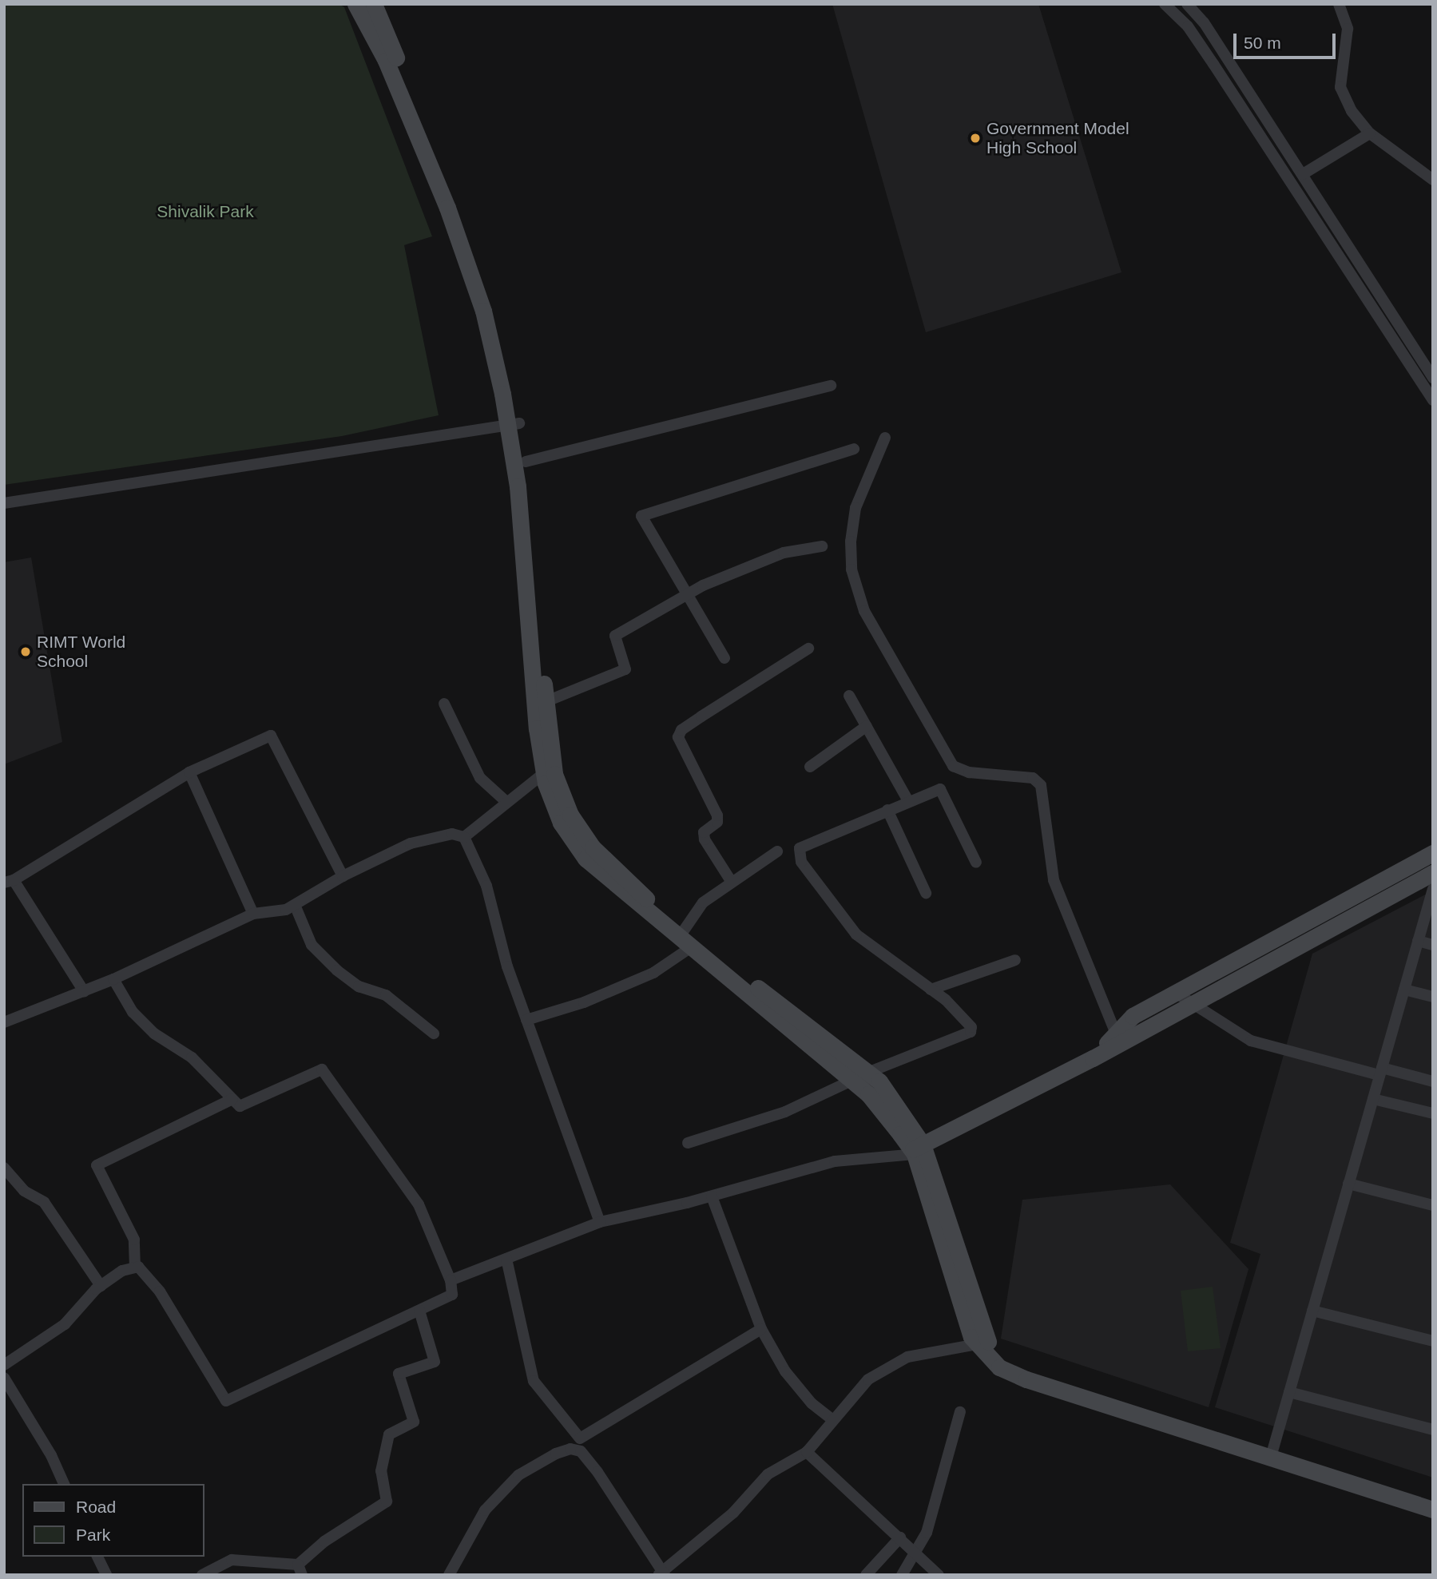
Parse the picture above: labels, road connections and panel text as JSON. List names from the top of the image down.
{
  "parks": ["Shivalik Park"],
  "places": ["Government Model High School", "RIMT World School"],
  "legend": ["Road", "Park"],
  "scale_bar": "50 m"
}
